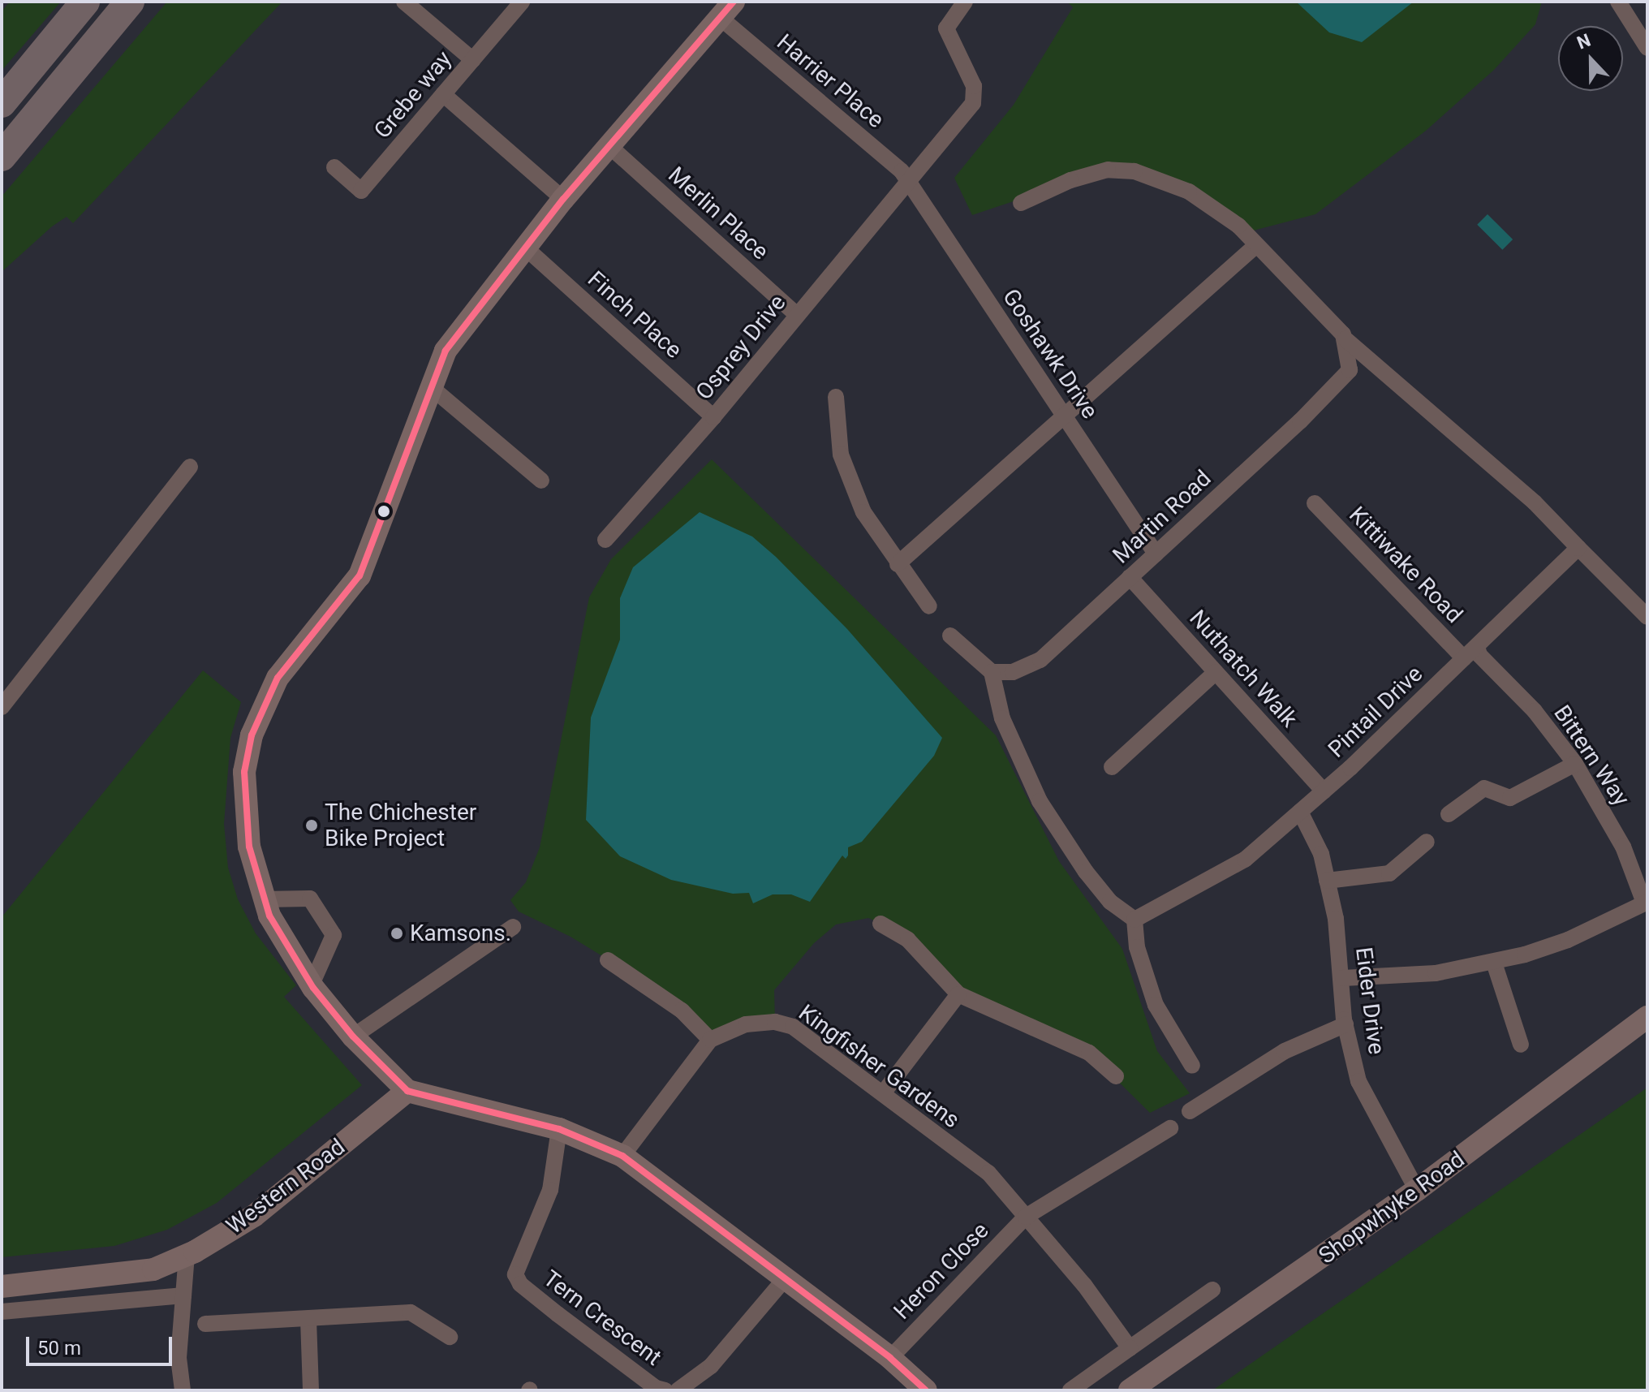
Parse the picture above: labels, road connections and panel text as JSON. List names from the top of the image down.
{
  "streets": {
    "main road": ["Western Road", "Shopwhyke Road"],
    "street": [
      "Harrier Place",
      "Grebe way",
      "Merlin Place",
      "Finch Place",
      "Osprey Drive",
      "Goshawk Drive",
      "Martin Road",
      "Kittiwake Road",
      "Nuthatch Walk",
      "Pintail Drive",
      "Bittern Way",
      "Eider Drive",
      "Kingfisher Gardens",
      "Heron Close",
      "Tern Crescent"
    ]
  },
  "crossings": [
    ["Harrier Place", "Osprey Drive"],
    ["Harrier Place", "Goshawk Drive"],
    ["Merlin Place", "Osprey Drive"],
    ["Finch Place", "Osprey Drive"],
    ["Osprey Drive", "Goshawk Drive"],
    ["Goshawk Drive", "Martin Road"],
    ["Martin Road", "Nuthatch Walk"],
    ["Kittiwake Road", "Pintail Drive"],
    ["Nuthatch Walk", "Pintail Drive"],
    ["Pintail Drive", "Bittern Way"],
    ["Pintail Drive", "Eider Drive"],
    ["Bittern Way", "Eider Drive"],
    ["Eider Drive", "Shopwhyke Road"],
    ["Kingfisher Gardens", "Heron Close"]
  ],
  "places": ["The Chichester Bike Project", "Kamsons."],
  "scale_bar": "50 m",
  "north": "top"
}
